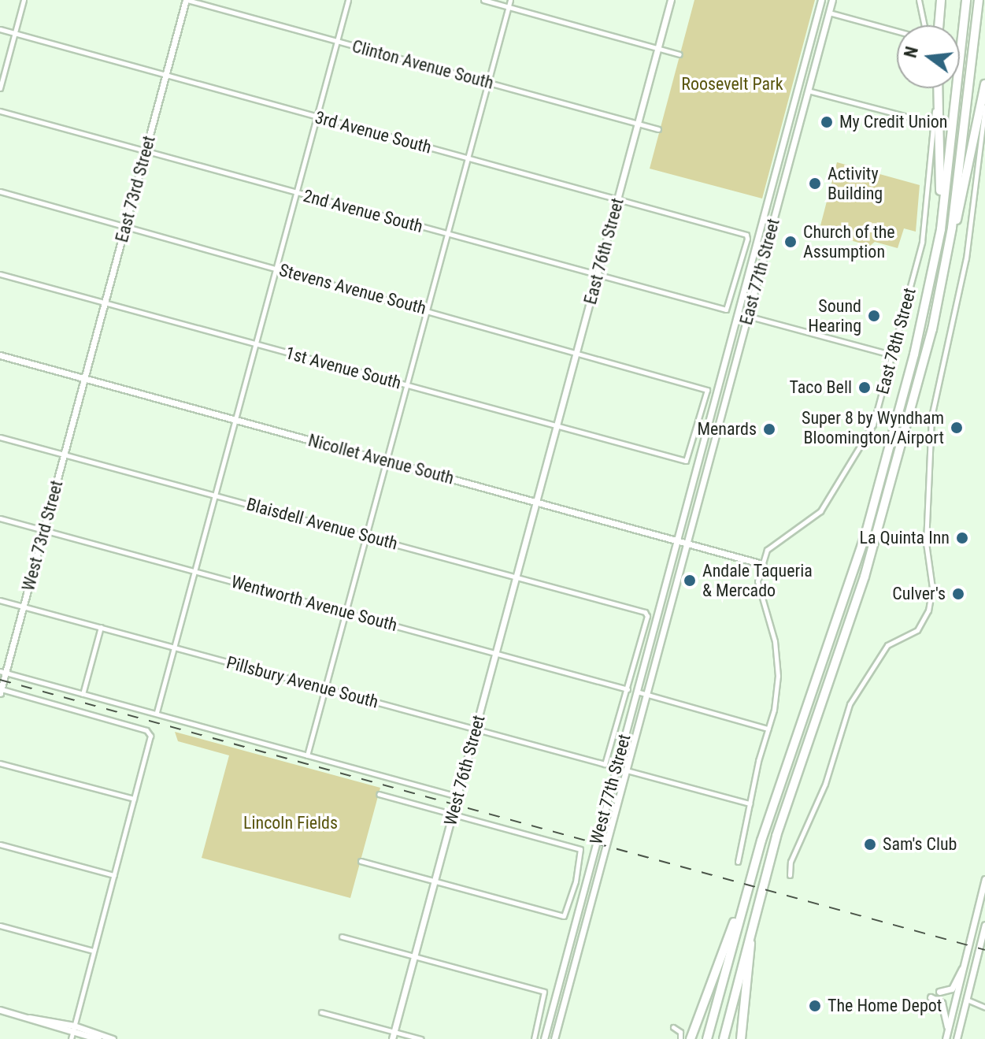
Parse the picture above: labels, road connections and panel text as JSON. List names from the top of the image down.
{
  "streets": {
    "street": [
      "Clinton Avenue South",
      "3rd Avenue South",
      "East 73rd Street",
      "2nd Avenue South",
      "East 76th Street",
      "East 77th Street",
      "Stevens Avenue South",
      "East 78th Street",
      "1st Avenue South",
      "Nicollet Avenue South",
      "Blaisdell Avenue South",
      "West 73rd Street",
      "Wentworth Avenue South",
      "Pillsbury Avenue South",
      "West 76th Street",
      "West 77th Street"
    ]
  },
  "crossings": [
    ["Clinton Avenue South", "East 73rd Street"],
    ["Clinton Avenue South", "East 76th Street"],
    ["3rd Avenue South", "East 73rd Street"],
    ["3rd Avenue South", "2nd Avenue South"],
    ["3rd Avenue South", "East 76th Street"],
    ["East 73rd Street", "2nd Avenue South"],
    ["East 73rd Street", "Stevens Avenue South"],
    ["East 73rd Street", "1st Avenue South"],
    ["East 73rd Street", "Nicollet Avenue South"],
    ["East 73rd Street", "West 73rd Street"],
    ["2nd Avenue South", "East 76th Street"],
    ["East 76th Street", "Stevens Avenue South"],
    ["East 76th Street", "1st Avenue South"],
    ["East 76th Street", "Nicollet Avenue South"],
    ["East 76th Street", "West 76th Street"],
    ["East 77th Street", "Nicollet Avenue South"],
    ["East 77th Street", "West 77th Street"],
    ["Stevens Avenue South", "1st Avenue South"],
    ["East 78th Street", "Nicollet Avenue South"],
    ["Nicollet Avenue South", "West 73rd Street"],
    ["Nicollet Avenue South", "West 76th Street"],
    ["Nicollet Avenue South", "West 77th Street"],
    ["Blaisdell Avenue South", "West 73rd Street"],
    ["Blaisdell Avenue South", "Wentworth Avenue South"],
    ["Blaisdell Avenue South", "Pillsbury Avenue South"],
    ["Blaisdell Avenue South", "West 76th Street"],
    ["West 73rd Street", "Wentworth Avenue South"],
    ["West 73rd Street", "Pillsbury Avenue South"],
    ["Wentworth Avenue South", "Pillsbury Avenue South"],
    ["Wentworth Avenue South", "West 76th Street"],
    ["Pillsbury Avenue South", "West 76th Street"]
  ],
  "parks": ["Roosevelt Park", "Lincoln Fields"],
  "places": [
    "My Credit Union",
    "Activity Building",
    "Church of the Assumption",
    "Sound Hearing",
    "Taco Bell",
    "Super 8 by Wyndham Bloomington/Airport",
    "Menards",
    "La Quinta Inn",
    "Andale Taqueria & Mercado",
    "Culver's",
    "Sam's Club",
    "The Home Depot"
  ],
  "north": "left"
}
